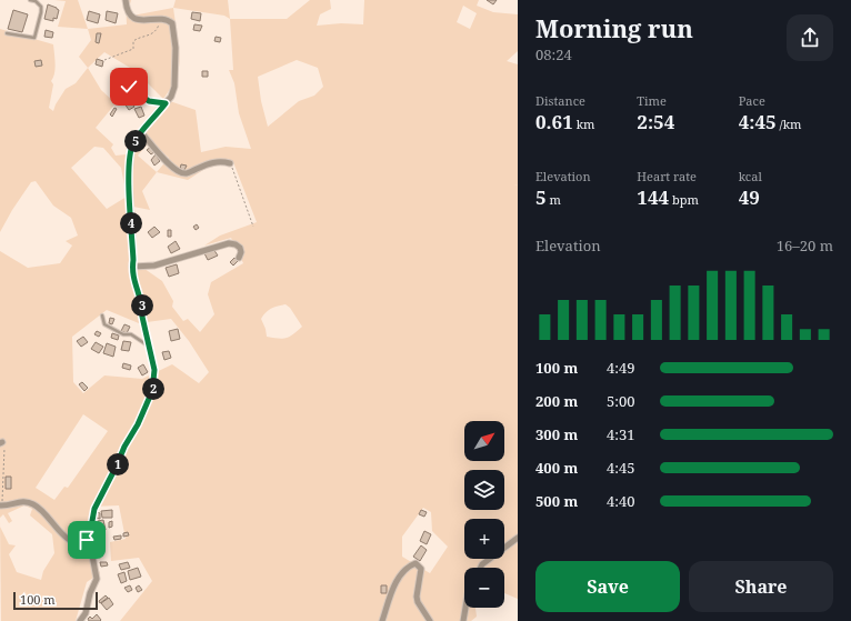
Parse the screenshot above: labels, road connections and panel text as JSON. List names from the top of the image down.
{
  "scale_bar": "100 m",
  "north": "top right",
  "page": {
    "heading": ["Morning run", "08:24"],
    "stats": [
      ["Distance", "0.61 km"],
      ["Time", "2:54"],
      ["Pace", "4:45 /km"],
      ["Elevation", "5 m"],
      ["Heart rate", "144 bpm"],
      ["kcal", "49"]
    ],
    "pins": [
      "5",
      "4",
      "3",
      "2",
      "1"
    ],
    "chart": ["Elevation", "16–20 m"],
    "list": [
      {
        "name": "100 m",
        "note": "4:49"
      },
      {
        "name": "200 m",
        "note": "5:00"
      },
      {
        "name": "300 m",
        "note": "4:31"
      },
      {
        "name": "400 m",
        "note": "4:45"
      },
      {
        "name": "500 m",
        "note": "4:40"
      }
    ],
    "map_buttons": ["+", "−"],
    "buttons": ["Save", "Share"],
    "scale": "100 m"
  }
}
